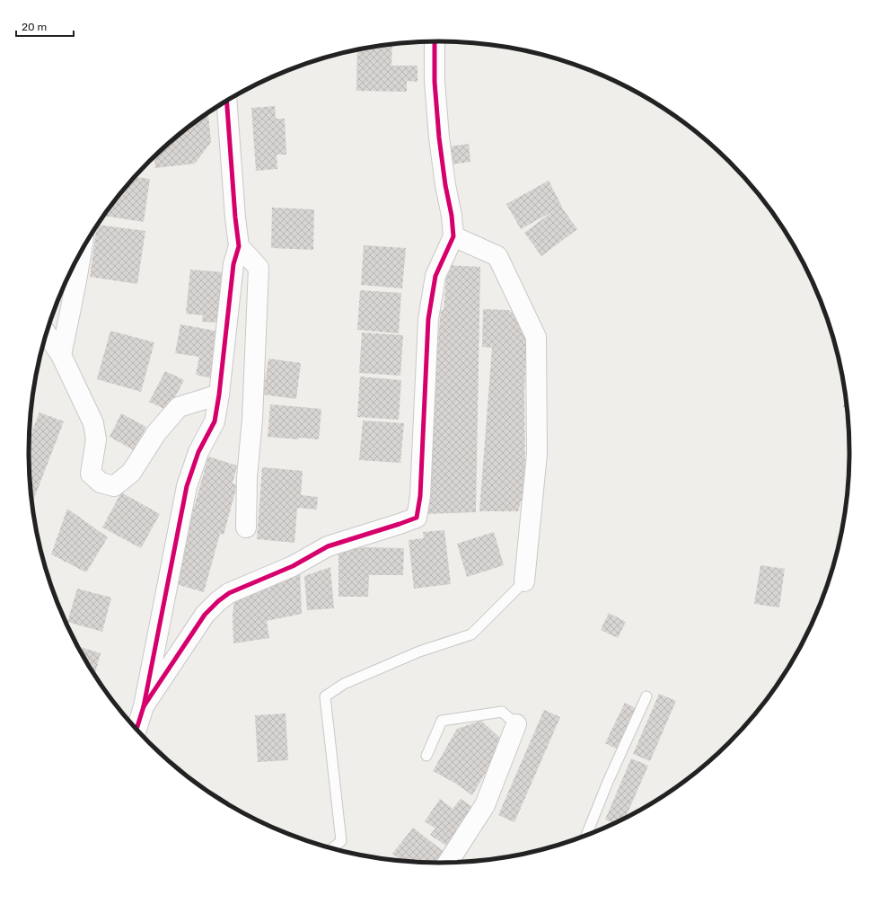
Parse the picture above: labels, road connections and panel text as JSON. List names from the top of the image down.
{
  "scale_bar": "20 m"
}
